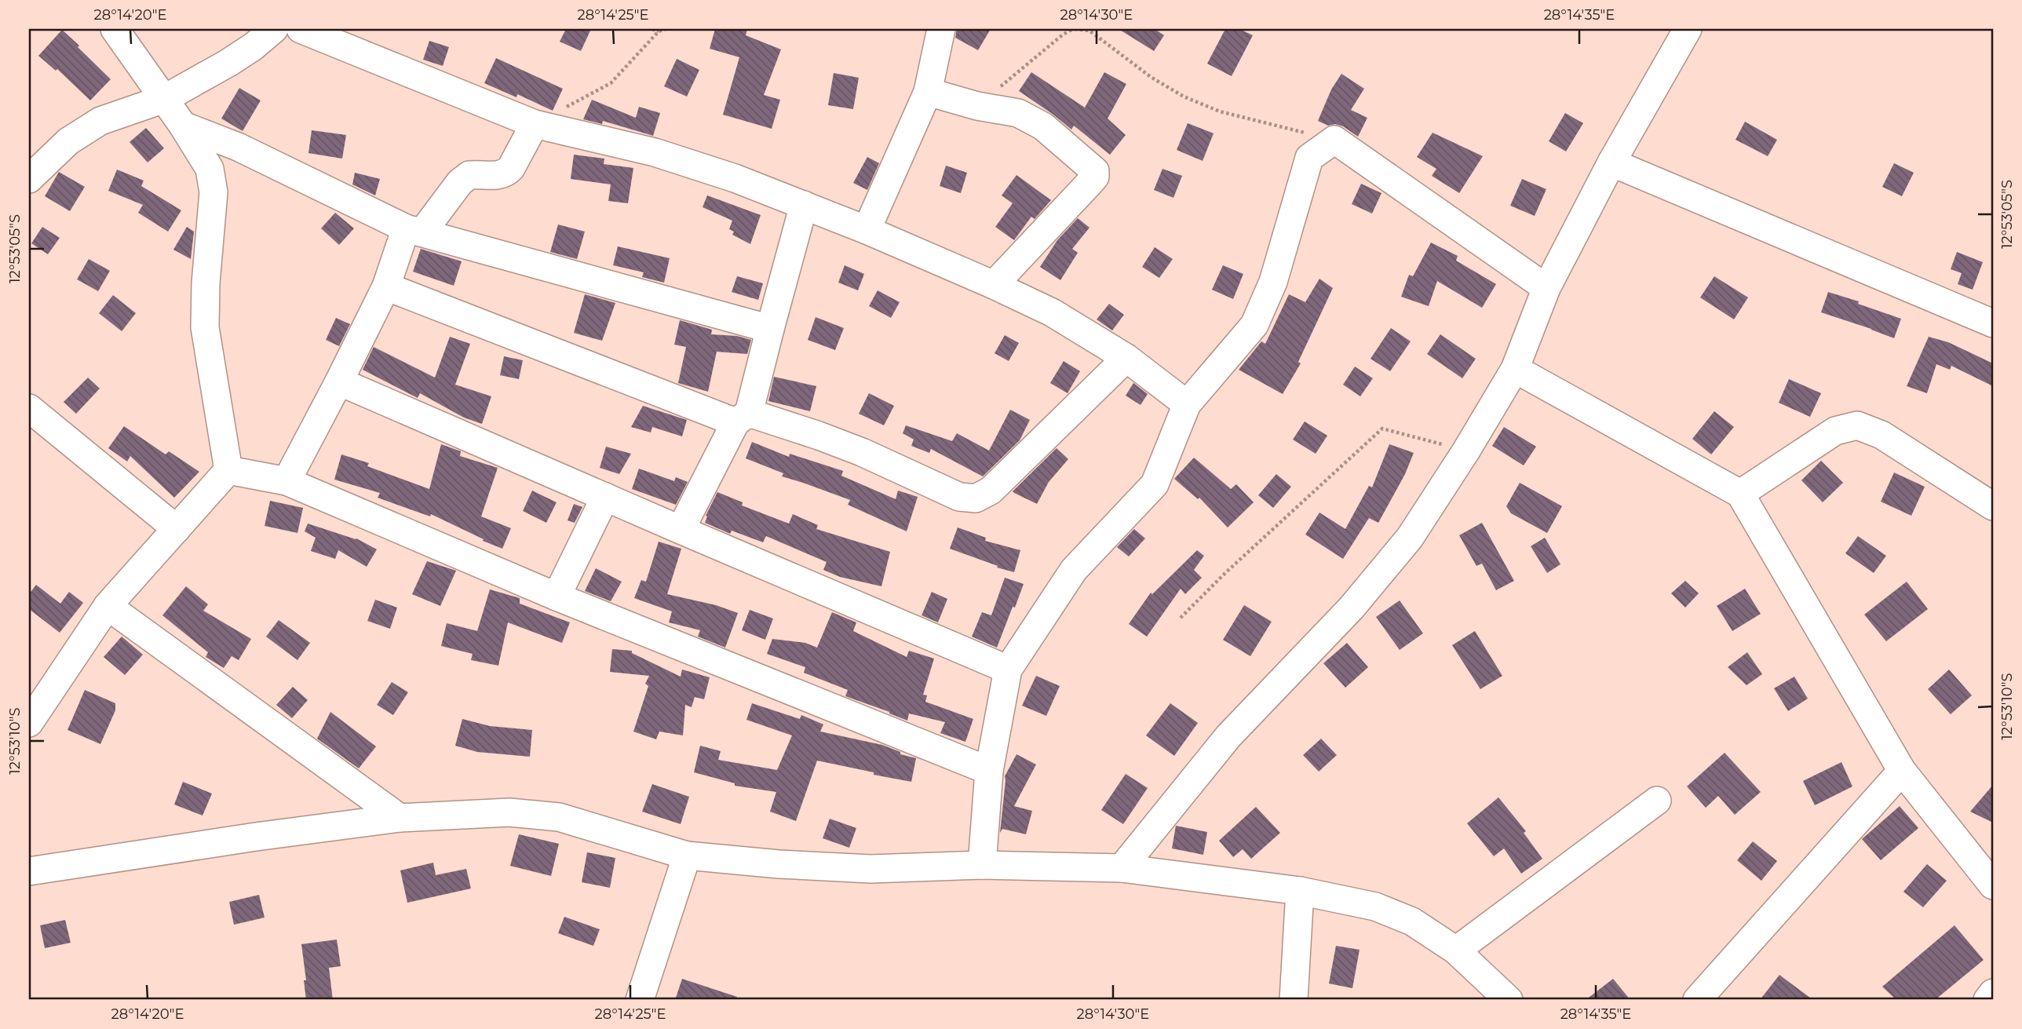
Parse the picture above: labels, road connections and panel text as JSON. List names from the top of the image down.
{
  "coordinates": [
    "28°14'20\"E",
    "28°14'25\"E",
    "28°14'30\"E",
    "28°14'35\"E",
    "12°53'05\"S",
    "12°53'10\"S"
  ]
}
